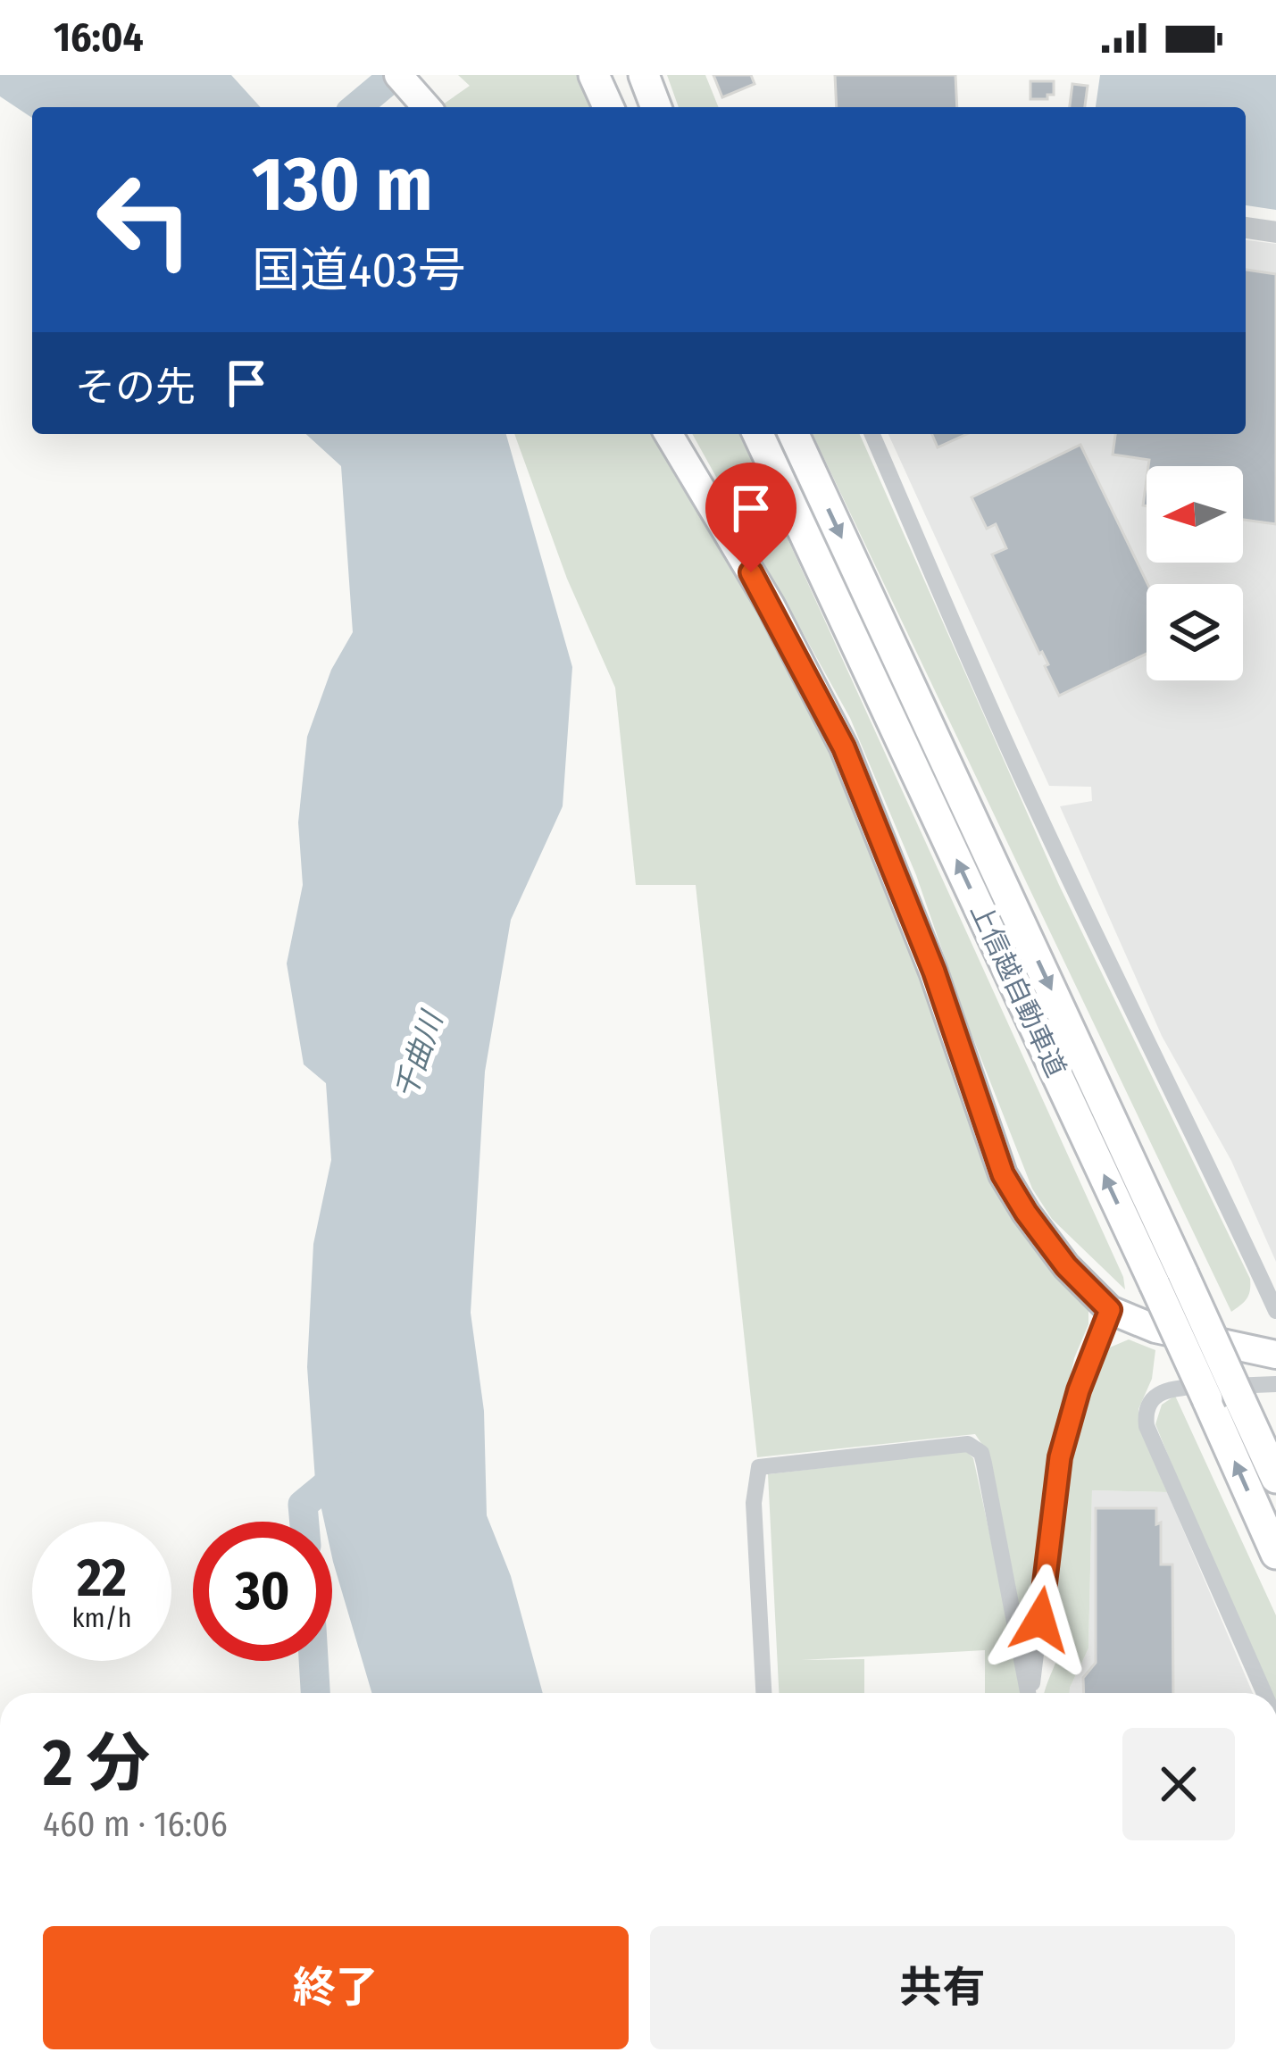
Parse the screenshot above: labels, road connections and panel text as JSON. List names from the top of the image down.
{
  "streets": {
    "highway": ["上信越自動車道"]
  },
  "water": ["千曲川"],
  "north": "left",
  "page": {
    "status": "16:04",
    "turn": ["130 m", "国道403号"],
    "then": "その先",
    "speed": "22 km/h",
    "limit": "30",
    "heading": ["2 分", "460 m · 16:06"],
    "buttons": ["終了", "共有"]
  }
}
